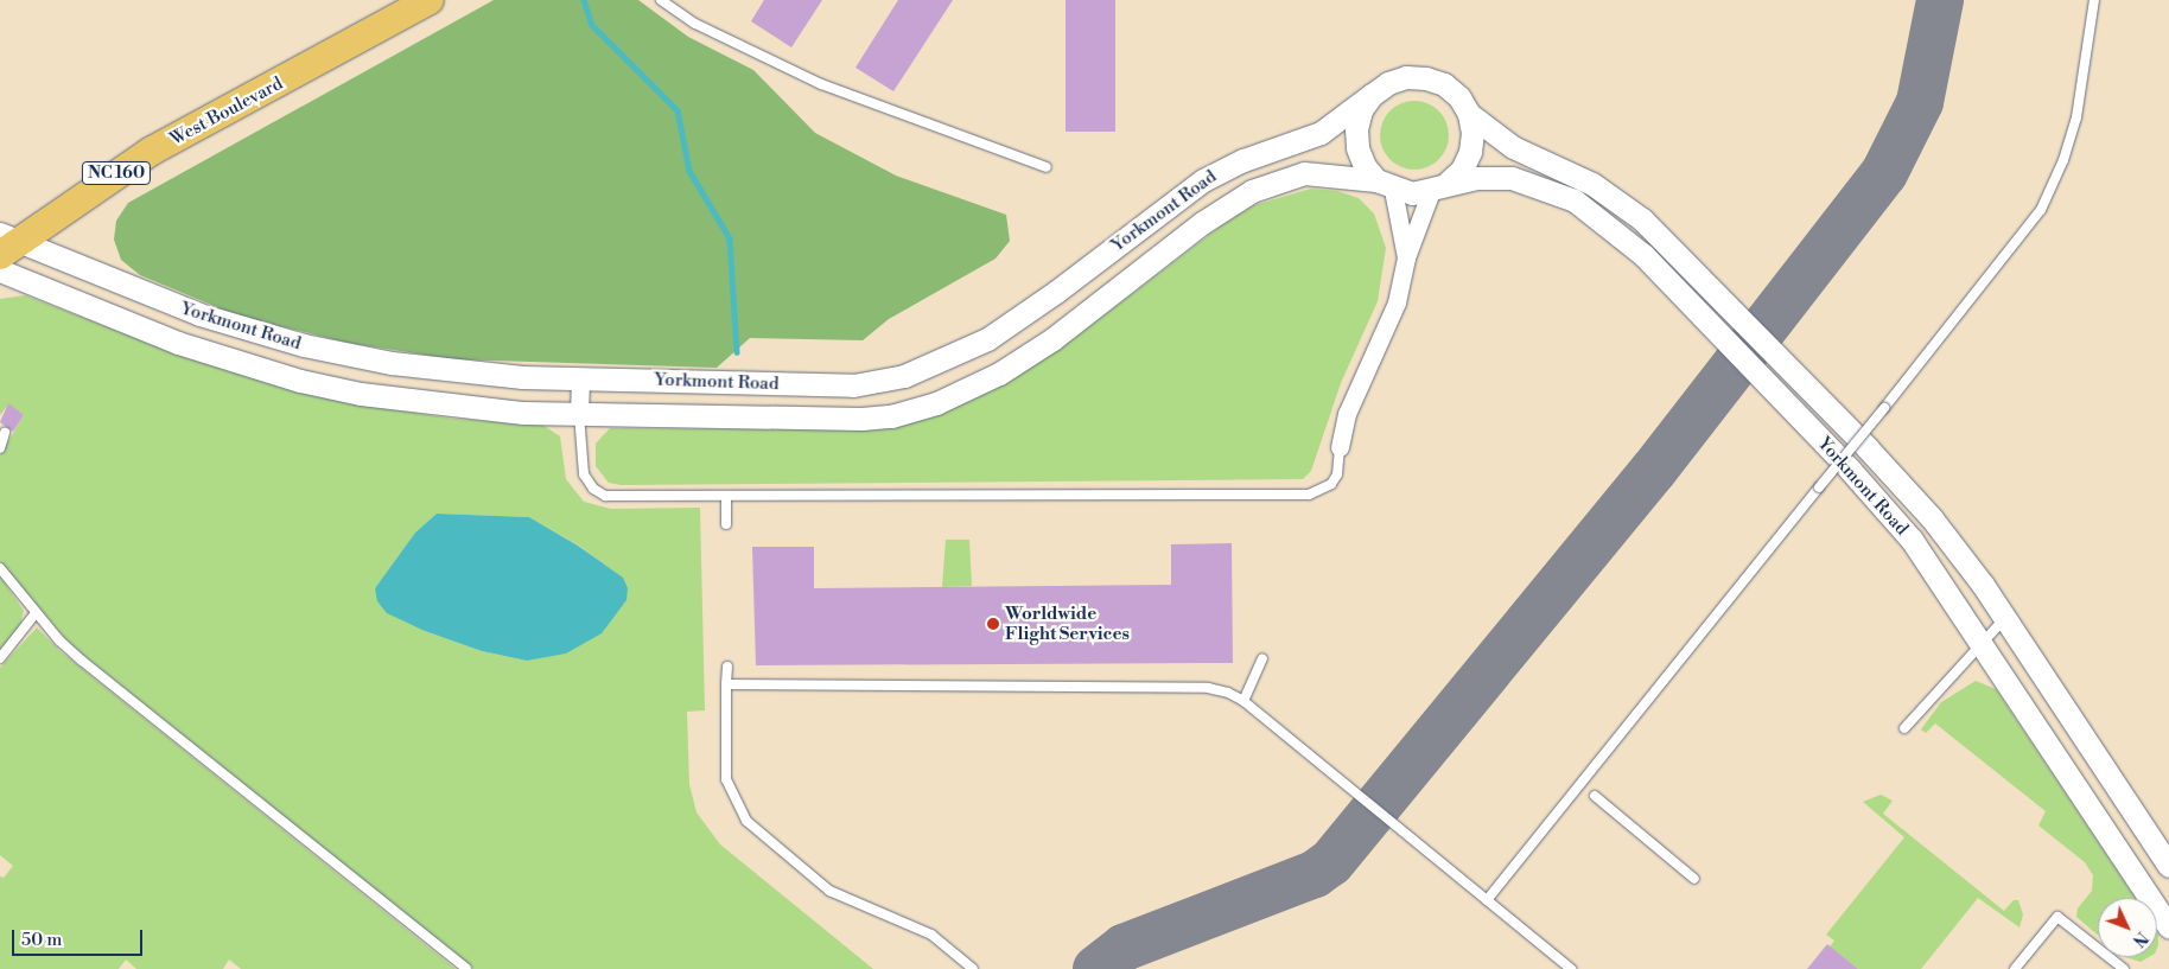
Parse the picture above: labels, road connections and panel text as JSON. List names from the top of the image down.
{
  "streets": {
    "main road": ["West Boulevard", "NC 160"],
    "street": ["Yorkmont Road"]
  },
  "crossings": [
    ["West Boulevard", "Yorkmont Road"]
  ],
  "places": ["Worldwide Flight Services"],
  "scale_bar": "50 m",
  "north": "bottom right"
}
